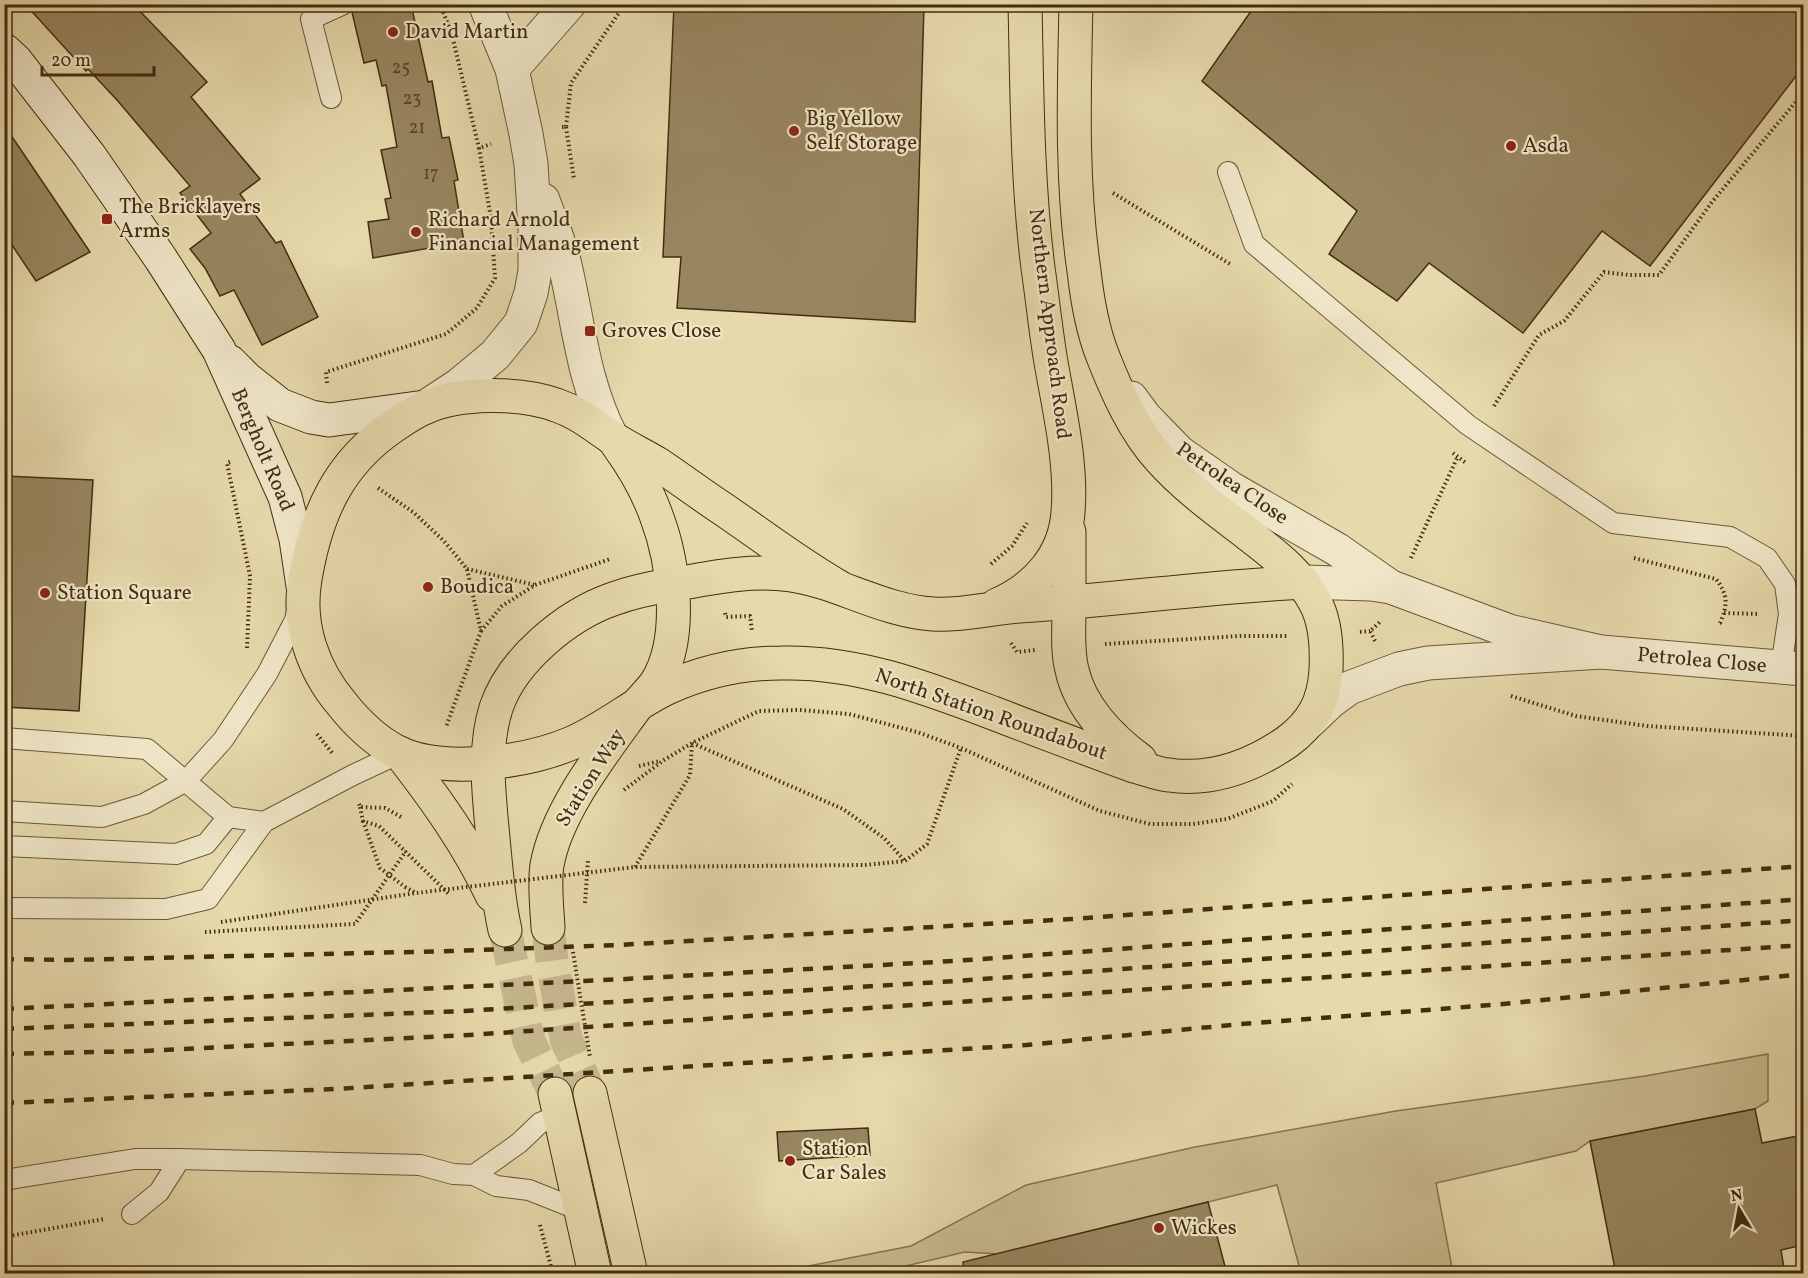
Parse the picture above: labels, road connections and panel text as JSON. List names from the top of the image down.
{
  "streets": {
    "main road": ["Northern Approach Road", "North Station Roundabout", "Station Way"],
    "street": ["Bergholt Road", "Petrolea Close"]
  },
  "crossings": [
    ["Northern Approach Road", "Petrolea Close"],
    ["Northern Approach Road", "North Station Roundabout"],
    ["Bergholt Road", "North Station Roundabout"],
    ["North Station Roundabout", "Station Way"]
  ],
  "places": {
    "other": [
      "David Martin",
      "Big Yellow Self Storage",
      "Asda",
      "Richard Arnold Financial Management",
      "Boudica",
      "Station Square",
      "Station Car Sales",
      "Wickes"
    ],
    "transit": ["The Bricklayers Arms", "Groves Close"]
  },
  "house_numbers": [
    "25",
    "23",
    "21",
    "17"
  ],
  "scale_bar": "20 m",
  "north": "top"
}
